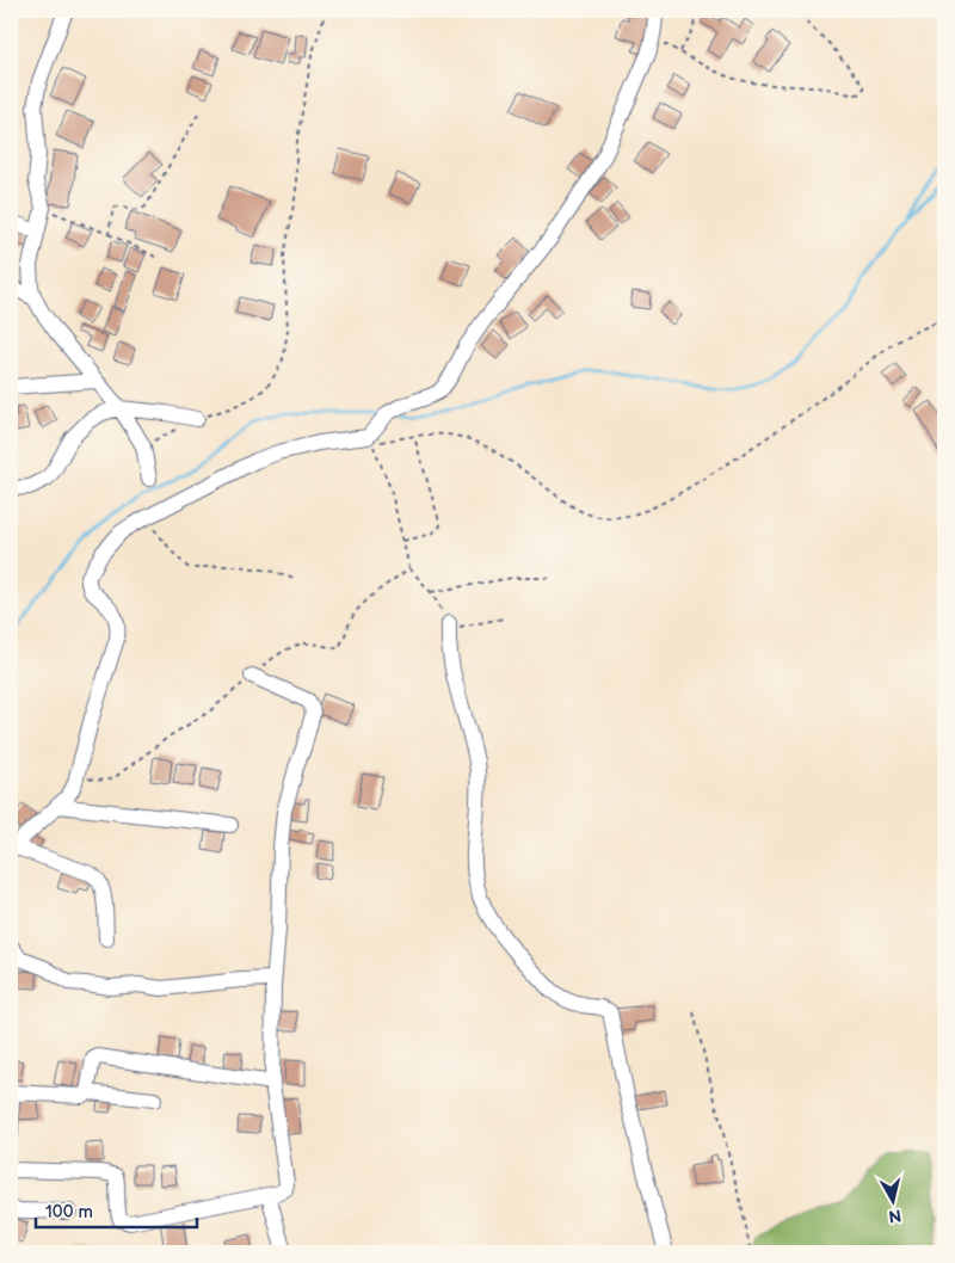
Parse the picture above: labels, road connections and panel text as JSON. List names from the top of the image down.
{
  "scale_bar": "100 m",
  "north": "bottom"
}
